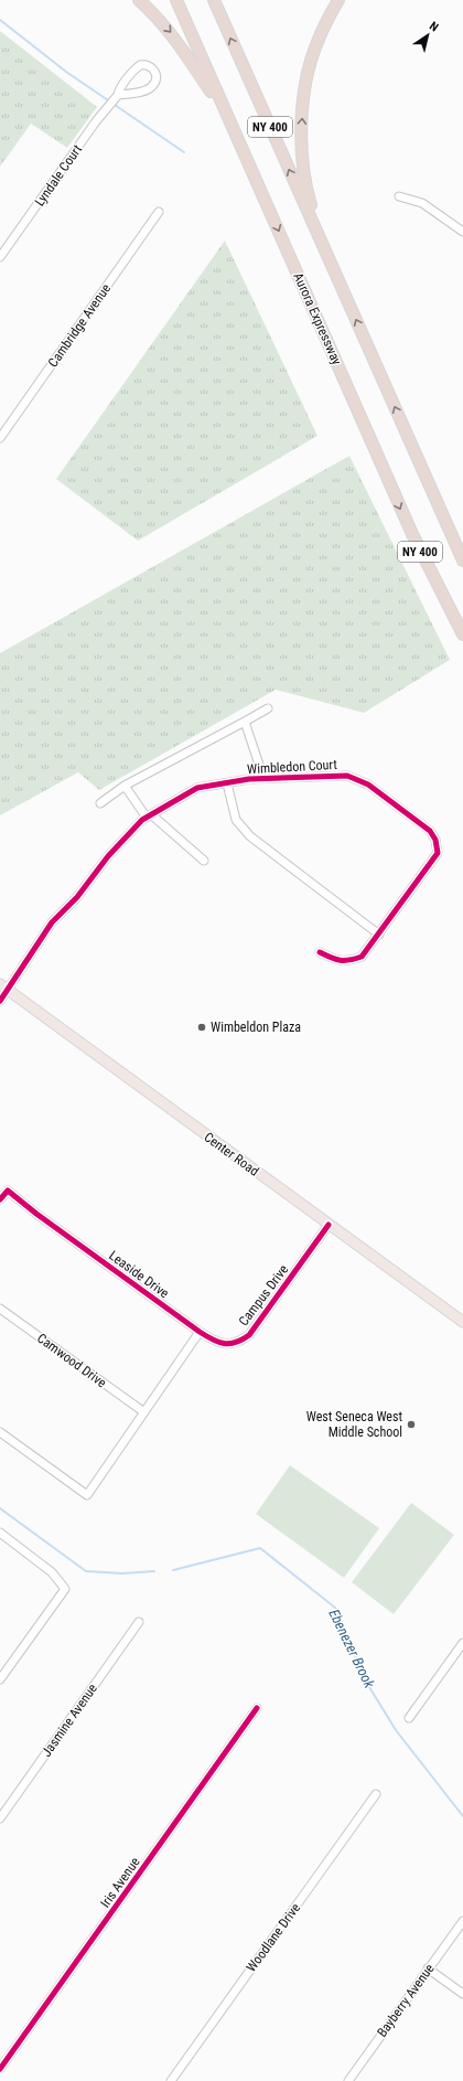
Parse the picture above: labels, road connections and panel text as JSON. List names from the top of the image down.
{
  "streets": {
    "highway": ["NY 400", "Aurora Expressway"],
    "main road": ["Center Road"],
    "street": [
      "Lyndale Court",
      "Cambridge Avenue",
      "Wimbledon Court",
      "Leaside Drive",
      "Campus Drive",
      "Camwood Drive",
      "Jasmine Avenue",
      "Iris Avenue",
      "Woodlane Drive",
      "Bayberry Avenue"
    ]
  },
  "crossings": [
    ["Wimbledon Court", "Center Road"],
    ["Center Road", "Campus Drive"],
    ["Leaside Drive", "Campus Drive"]
  ],
  "water": ["Ebenezer Brook"],
  "places": ["Wimbeldon Plaza", "West Seneca West Middle School"],
  "north": "top right"
}
